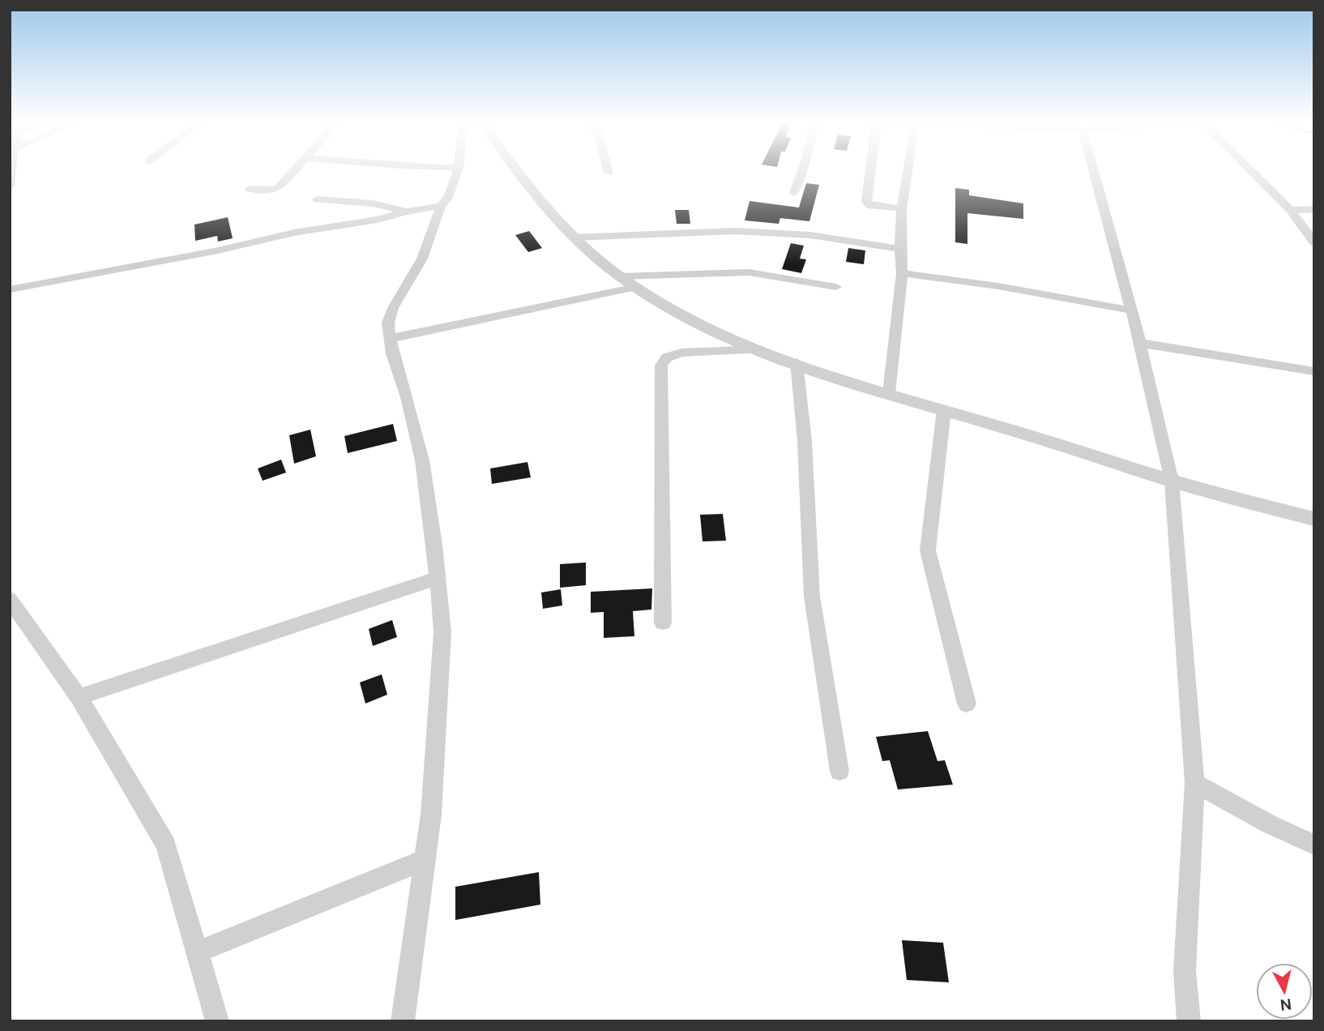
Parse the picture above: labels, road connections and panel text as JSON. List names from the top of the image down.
{
  "north": "bottom"
}
